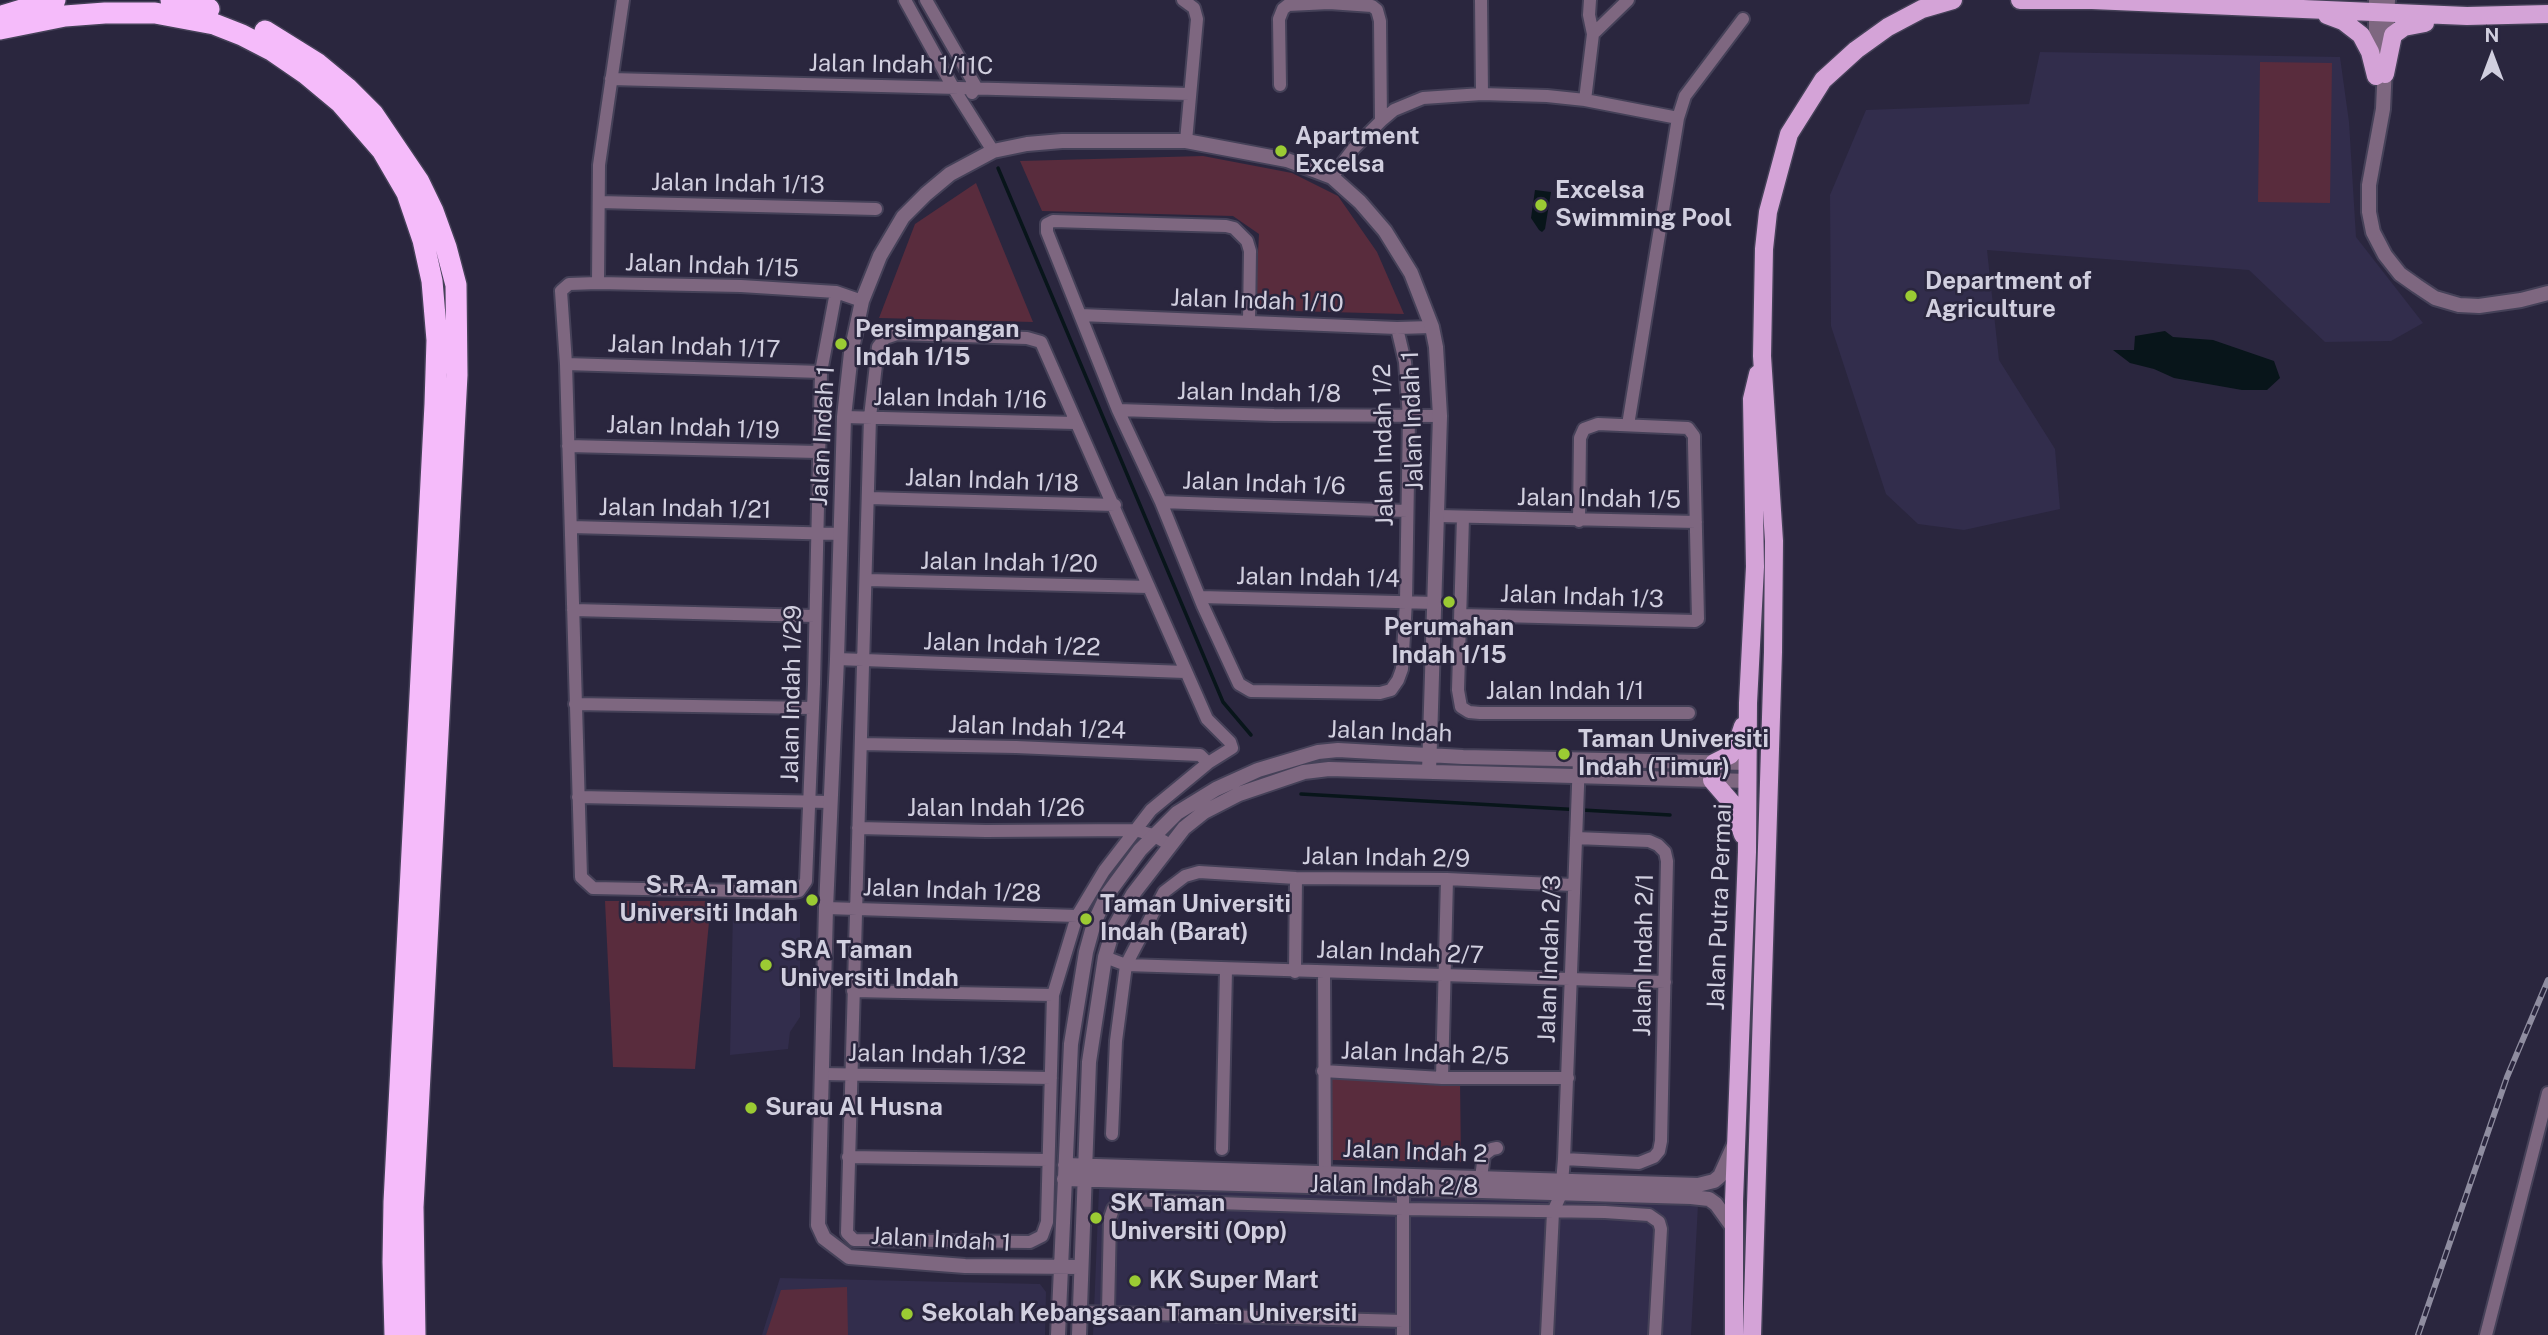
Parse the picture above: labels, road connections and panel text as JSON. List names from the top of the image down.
{
  "streets": {
    "main road": ["Jalan Putra Permai"],
    "street": [
      "Jalan Indah 1/11C",
      "Jalan Indah 1/13",
      "Jalan Indah 1/15",
      "Jalan Indah 1/10",
      "Jalan Indah 1/17",
      "Jalan Indah 1/8",
      "Jalan Indah 1/16",
      "Jalan Indah 1",
      "Jalan Indah 1/19",
      "Jalan Indah 1/2",
      "Jalan Indah 1/18",
      "Jalan Indah 1/6",
      "Jalan Indah 1/5",
      "Jalan Indah 1/21",
      "Jalan Indah 1/20",
      "Jalan Indah 1/4",
      "Jalan Indah 1/3",
      "Jalan Indah 1/22",
      "Jalan Indah 1/1",
      "Jalan Indah 1/29",
      "Jalan Indah 1/24",
      "Jalan Indah",
      "Jalan Indah 1/26",
      "Jalan Indah 2/9",
      "Jalan Indah 1/28",
      "Jalan Indah 2/7",
      "Jalan Indah 2/1",
      "Jalan Indah 2/3",
      "Jalan Indah 2/5",
      "Jalan Indah 1/32",
      "Jalan Indah 2",
      "Jalan Indah 2/8"
    ]
  },
  "crossings": [
    ["Jalan Indah 1/15", "Jalan Indah 1/17"],
    ["Jalan Indah 1/15", "Jalan Indah 1"],
    ["Jalan Indah 1/15", "Jalan Indah 1/29"],
    ["Jalan Indah 1/10", "Jalan Indah 1"],
    ["Jalan Indah 1/10", "Jalan Indah 1/2"],
    ["Jalan Indah 1/17", "Jalan Indah 1/29"],
    ["Jalan Indah 1/8", "Jalan Indah 1"],
    ["Jalan Indah 1/8", "Jalan Indah 1/2"],
    ["Jalan Indah 1/16", "Jalan Indah 1"],
    ["Jalan Indah 1", "Jalan Indah 1/5"],
    ["Jalan Indah 1", "Jalan Indah 1/21"],
    ["Jalan Indah 1", "Jalan Indah 1/4"],
    ["Jalan Indah 1", "Jalan Indah 1/22"],
    ["Jalan Indah 1", "Jalan Indah"],
    ["Jalan Indah 1", "Jalan Indah 1/28"],
    ["Jalan Indah 1", "Jalan Indah 1/32"],
    ["Jalan Indah 1/19", "Jalan Indah 1/29"],
    ["Jalan Indah 1/2", "Jalan Indah 1/6"],
    ["Jalan Indah 1/2", "Jalan Indah 1/4"],
    ["Jalan Indah 1/5", "Jalan Indah 1/3"],
    ["Jalan Indah 1/21", "Jalan Indah 1/29"],
    ["Jalan Indah 1/3", "Jalan Indah 1/1"],
    ["Jalan Indah", "Jalan Indah 1/26"],
    ["Jalan Indah", "Jalan Putra Permai"],
    ["Jalan Indah", "Jalan Indah 2/7"],
    ["Jalan Indah", "Jalan Indah 2/3"],
    ["Jalan Indah", "Jalan Indah 2"],
    ["Jalan Indah 2/9", "Jalan Indah 2/7"],
    ["Jalan Indah 2/9", "Jalan Indah 2/3"],
    ["Jalan Putra Permai", "Jalan Indah 2"],
    ["Jalan Indah 2/7", "Jalan Indah 2/1"],
    ["Jalan Indah 2/7", "Jalan Indah 2/3"],
    ["Jalan Indah 2/1", "Jalan Indah 2/3"],
    ["Jalan Indah 2/3", "Jalan Indah 2/5"],
    ["Jalan Indah 2/3", "Jalan Indah 2"]
  ],
  "places": [
    "Apartment Excelsa",
    "Excelsa Swimming Pool",
    "Department of Agriculture",
    "Persimpangan Indah 1/15",
    "Perumahan Indah 1/15",
    "Taman Universiti Indah (Timur)",
    "S.R.A. Taman Universiti Indah",
    "Taman Universiti Indah (Barat)",
    "SRA Taman Universiti Indah",
    "Surau Al Husna",
    "SK Taman Universiti (Opp)",
    "KK Super Mart",
    "Sekolah Kebangsaan Taman Universiti"
  ],
  "north": "top"
}
